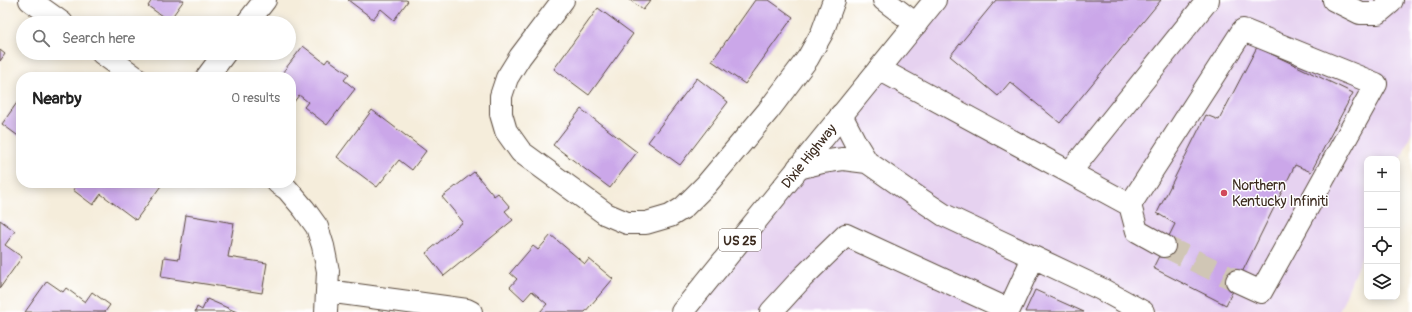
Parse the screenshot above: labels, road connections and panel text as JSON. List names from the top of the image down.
{
  "streets": {
    "street": ["Dixie Highway", "US 25"]
  },
  "places": ["Northern Kentucky Infiniti"],
  "page": {
    "search": "Search here",
    "heading": ["Nearby", "0 results"],
    "map_buttons": ["+", "−"]
  }
}
